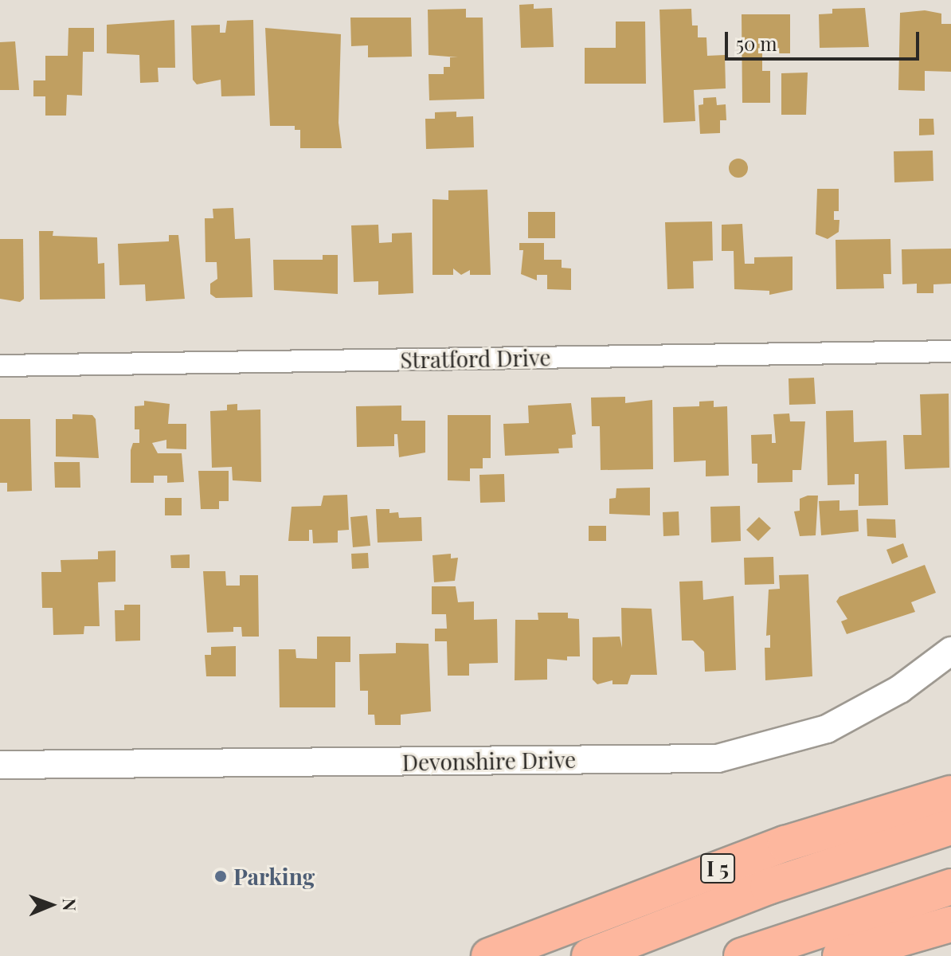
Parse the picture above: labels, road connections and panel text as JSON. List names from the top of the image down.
{
  "streets": {
    "highway": ["I 5"],
    "street": ["Stratford Drive", "Devonshire Drive"]
  },
  "places": ["Parking"],
  "scale_bar": "50 m",
  "north": "right"
}
